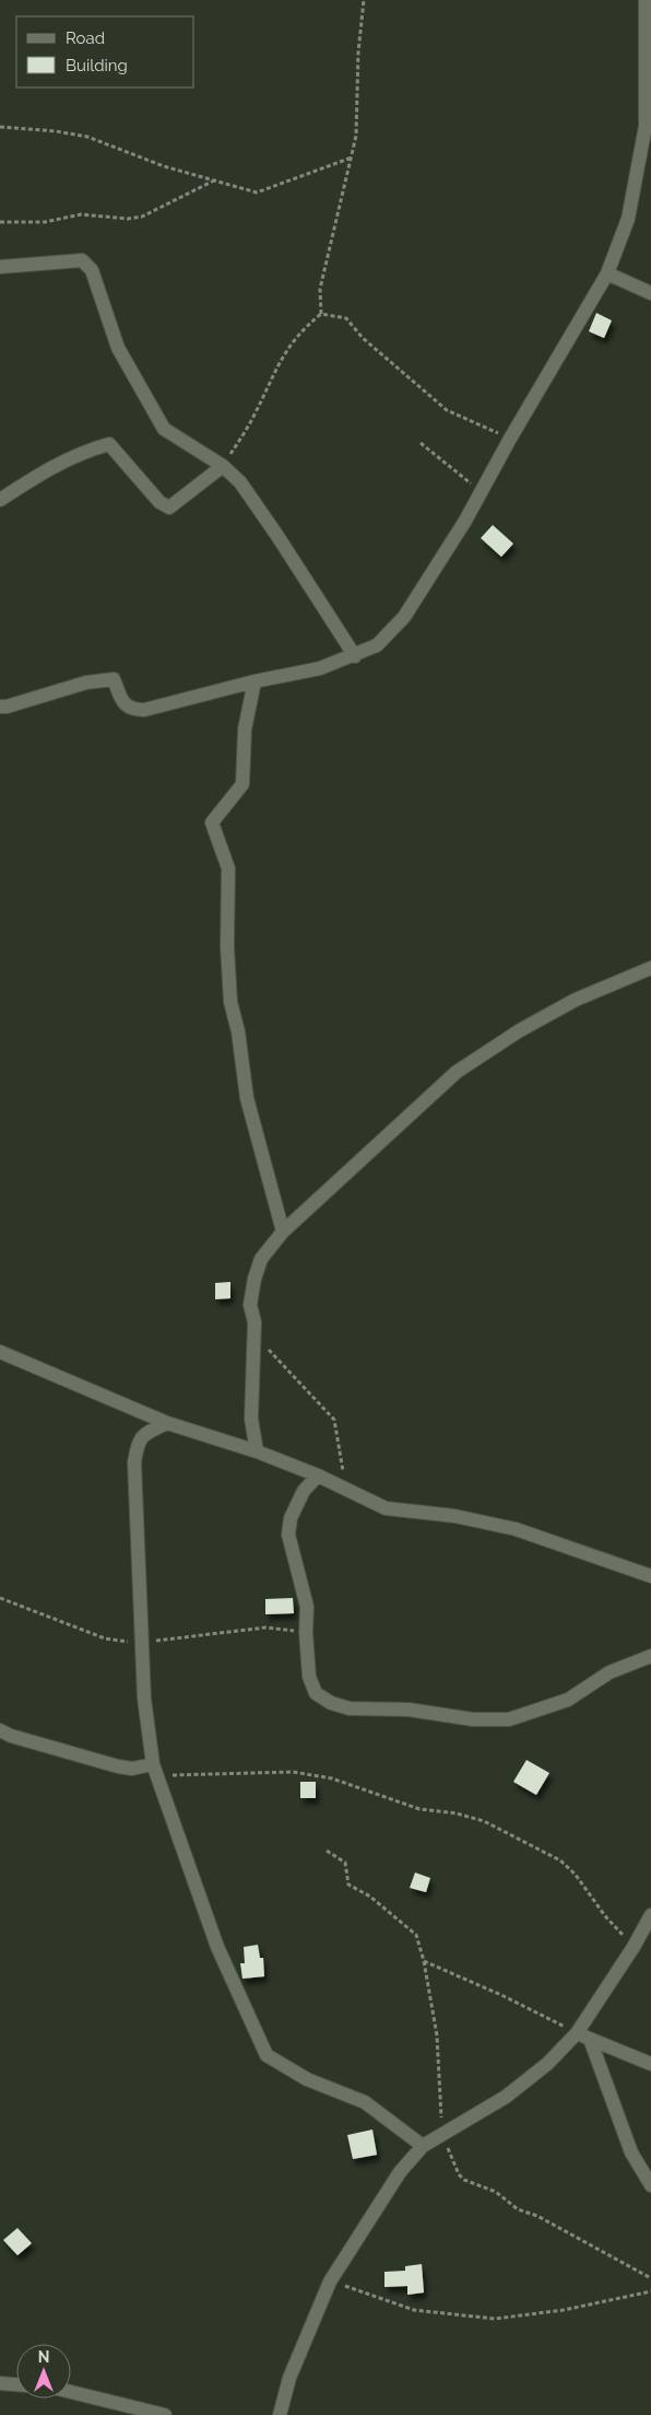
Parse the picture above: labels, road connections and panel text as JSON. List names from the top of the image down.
{
  "legend": ["Road", "Building"],
  "north": "top"
}
